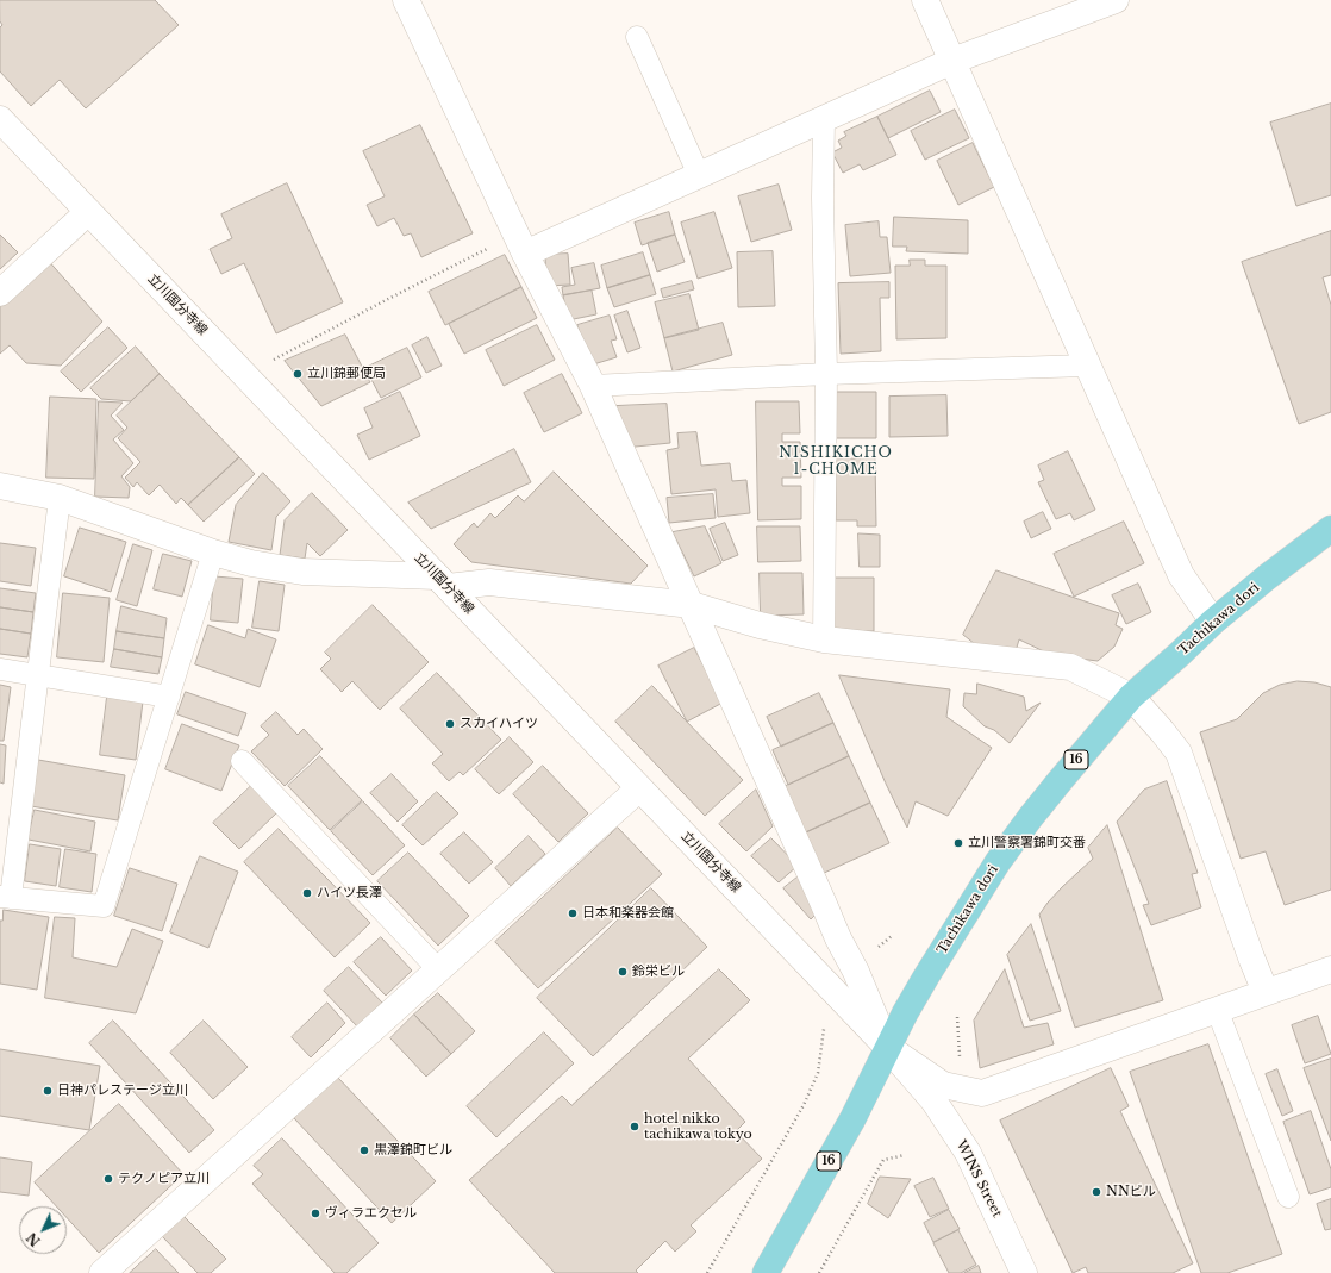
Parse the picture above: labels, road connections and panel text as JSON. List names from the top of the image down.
{
  "streets": {
    "main road": ["Tachikawa dori", "16"],
    "street": ["立川国分寺線", "WINS Street"]
  },
  "crossings": [
    ["立川国分寺線", "Tachikawa dori"],
    ["立川国分寺線", "WINS Street"],
    ["Tachikawa dori", "WINS Street"]
  ],
  "districts": ["NISHIKICHO 1-CHOME"],
  "places": [
    "立川錦郵便局",
    "スカイハイツ",
    "立川警察署錦町交番",
    "ハイツ長澤",
    "日本和楽器会館",
    "鈴栄ビル",
    "日神パレステージ立川",
    "hotel nikko tachikawa tokyo",
    "黒澤錦町ビル",
    "テクノピア立川",
    "NNビル",
    "ヴィラエクセル"
  ],
  "north": "bottom left"
}
